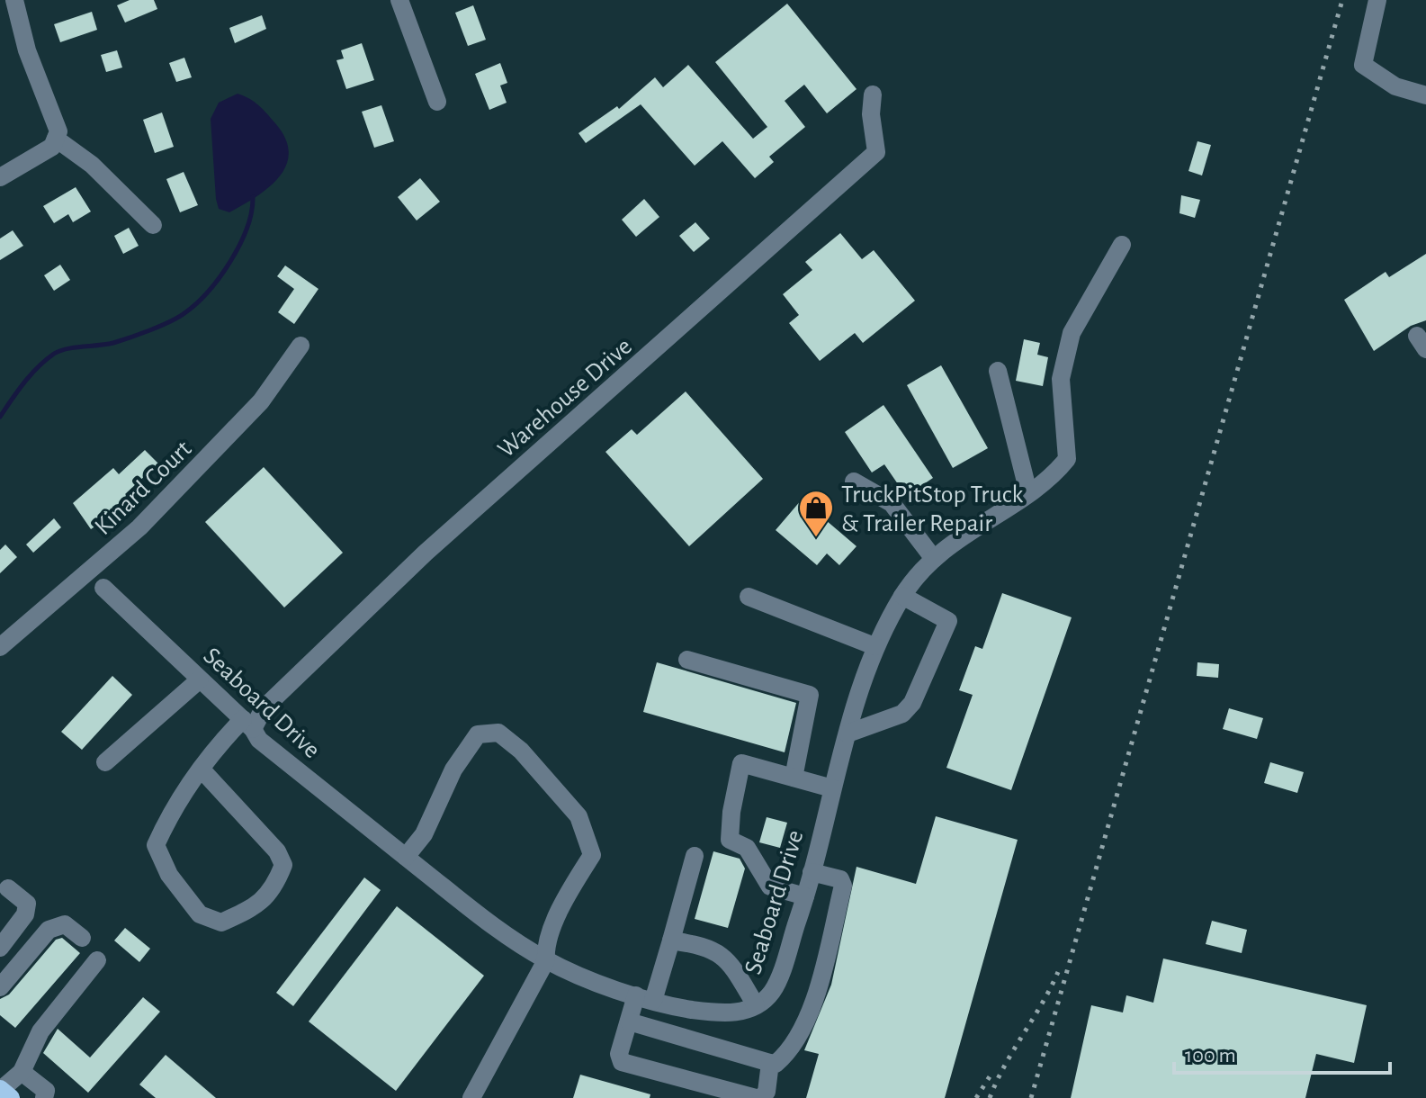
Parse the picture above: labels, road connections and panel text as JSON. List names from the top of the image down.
{
  "streets": {
    "street": ["Warehouse Drive", "Kinard Court", "Seaboard Drive"]
  },
  "crossings": [
    ["Warehouse Drive", "Seaboard Drive"]
  ],
  "places": {
    "shop": ["TruckPitStop Truck & Trailer Repair"]
  },
  "scale_bar": "100 m"
}
